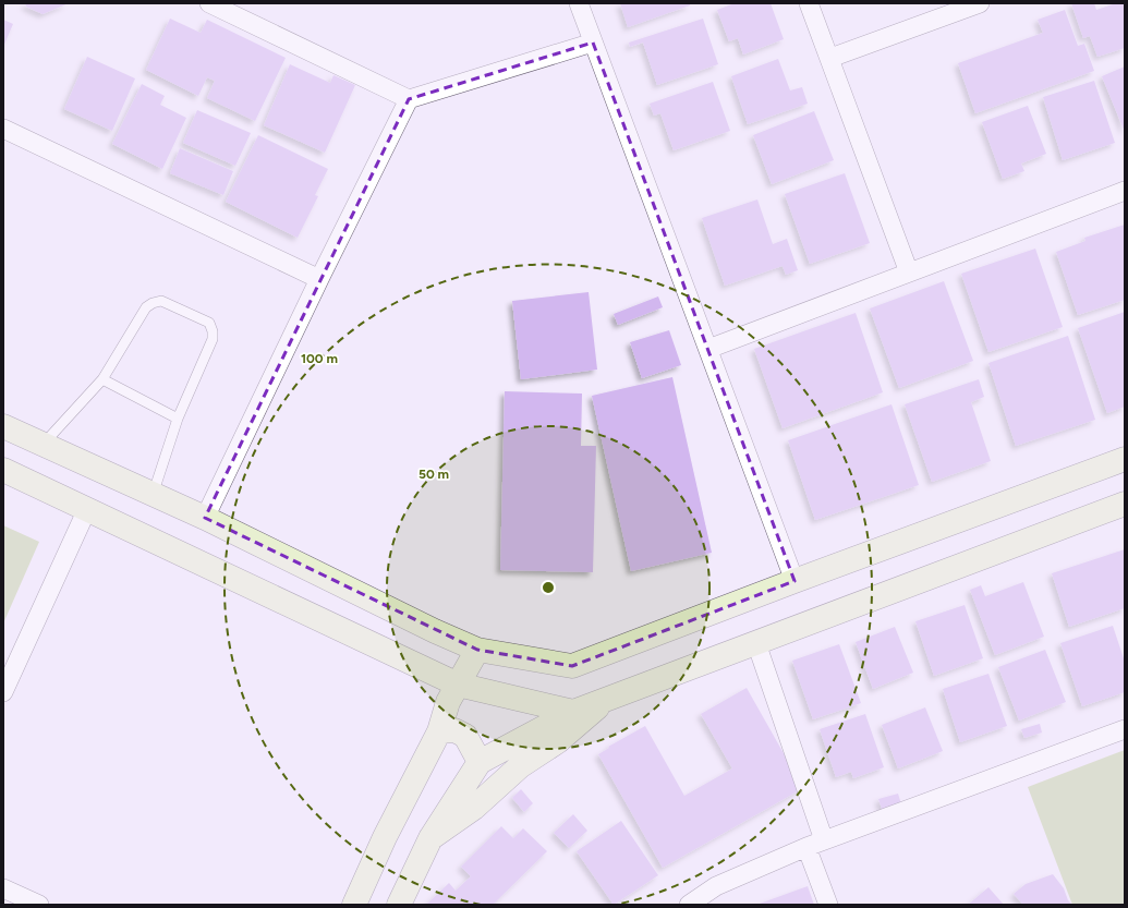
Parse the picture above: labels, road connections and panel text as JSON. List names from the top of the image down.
{
  "rings": ["100 m", "50 m"]
}
